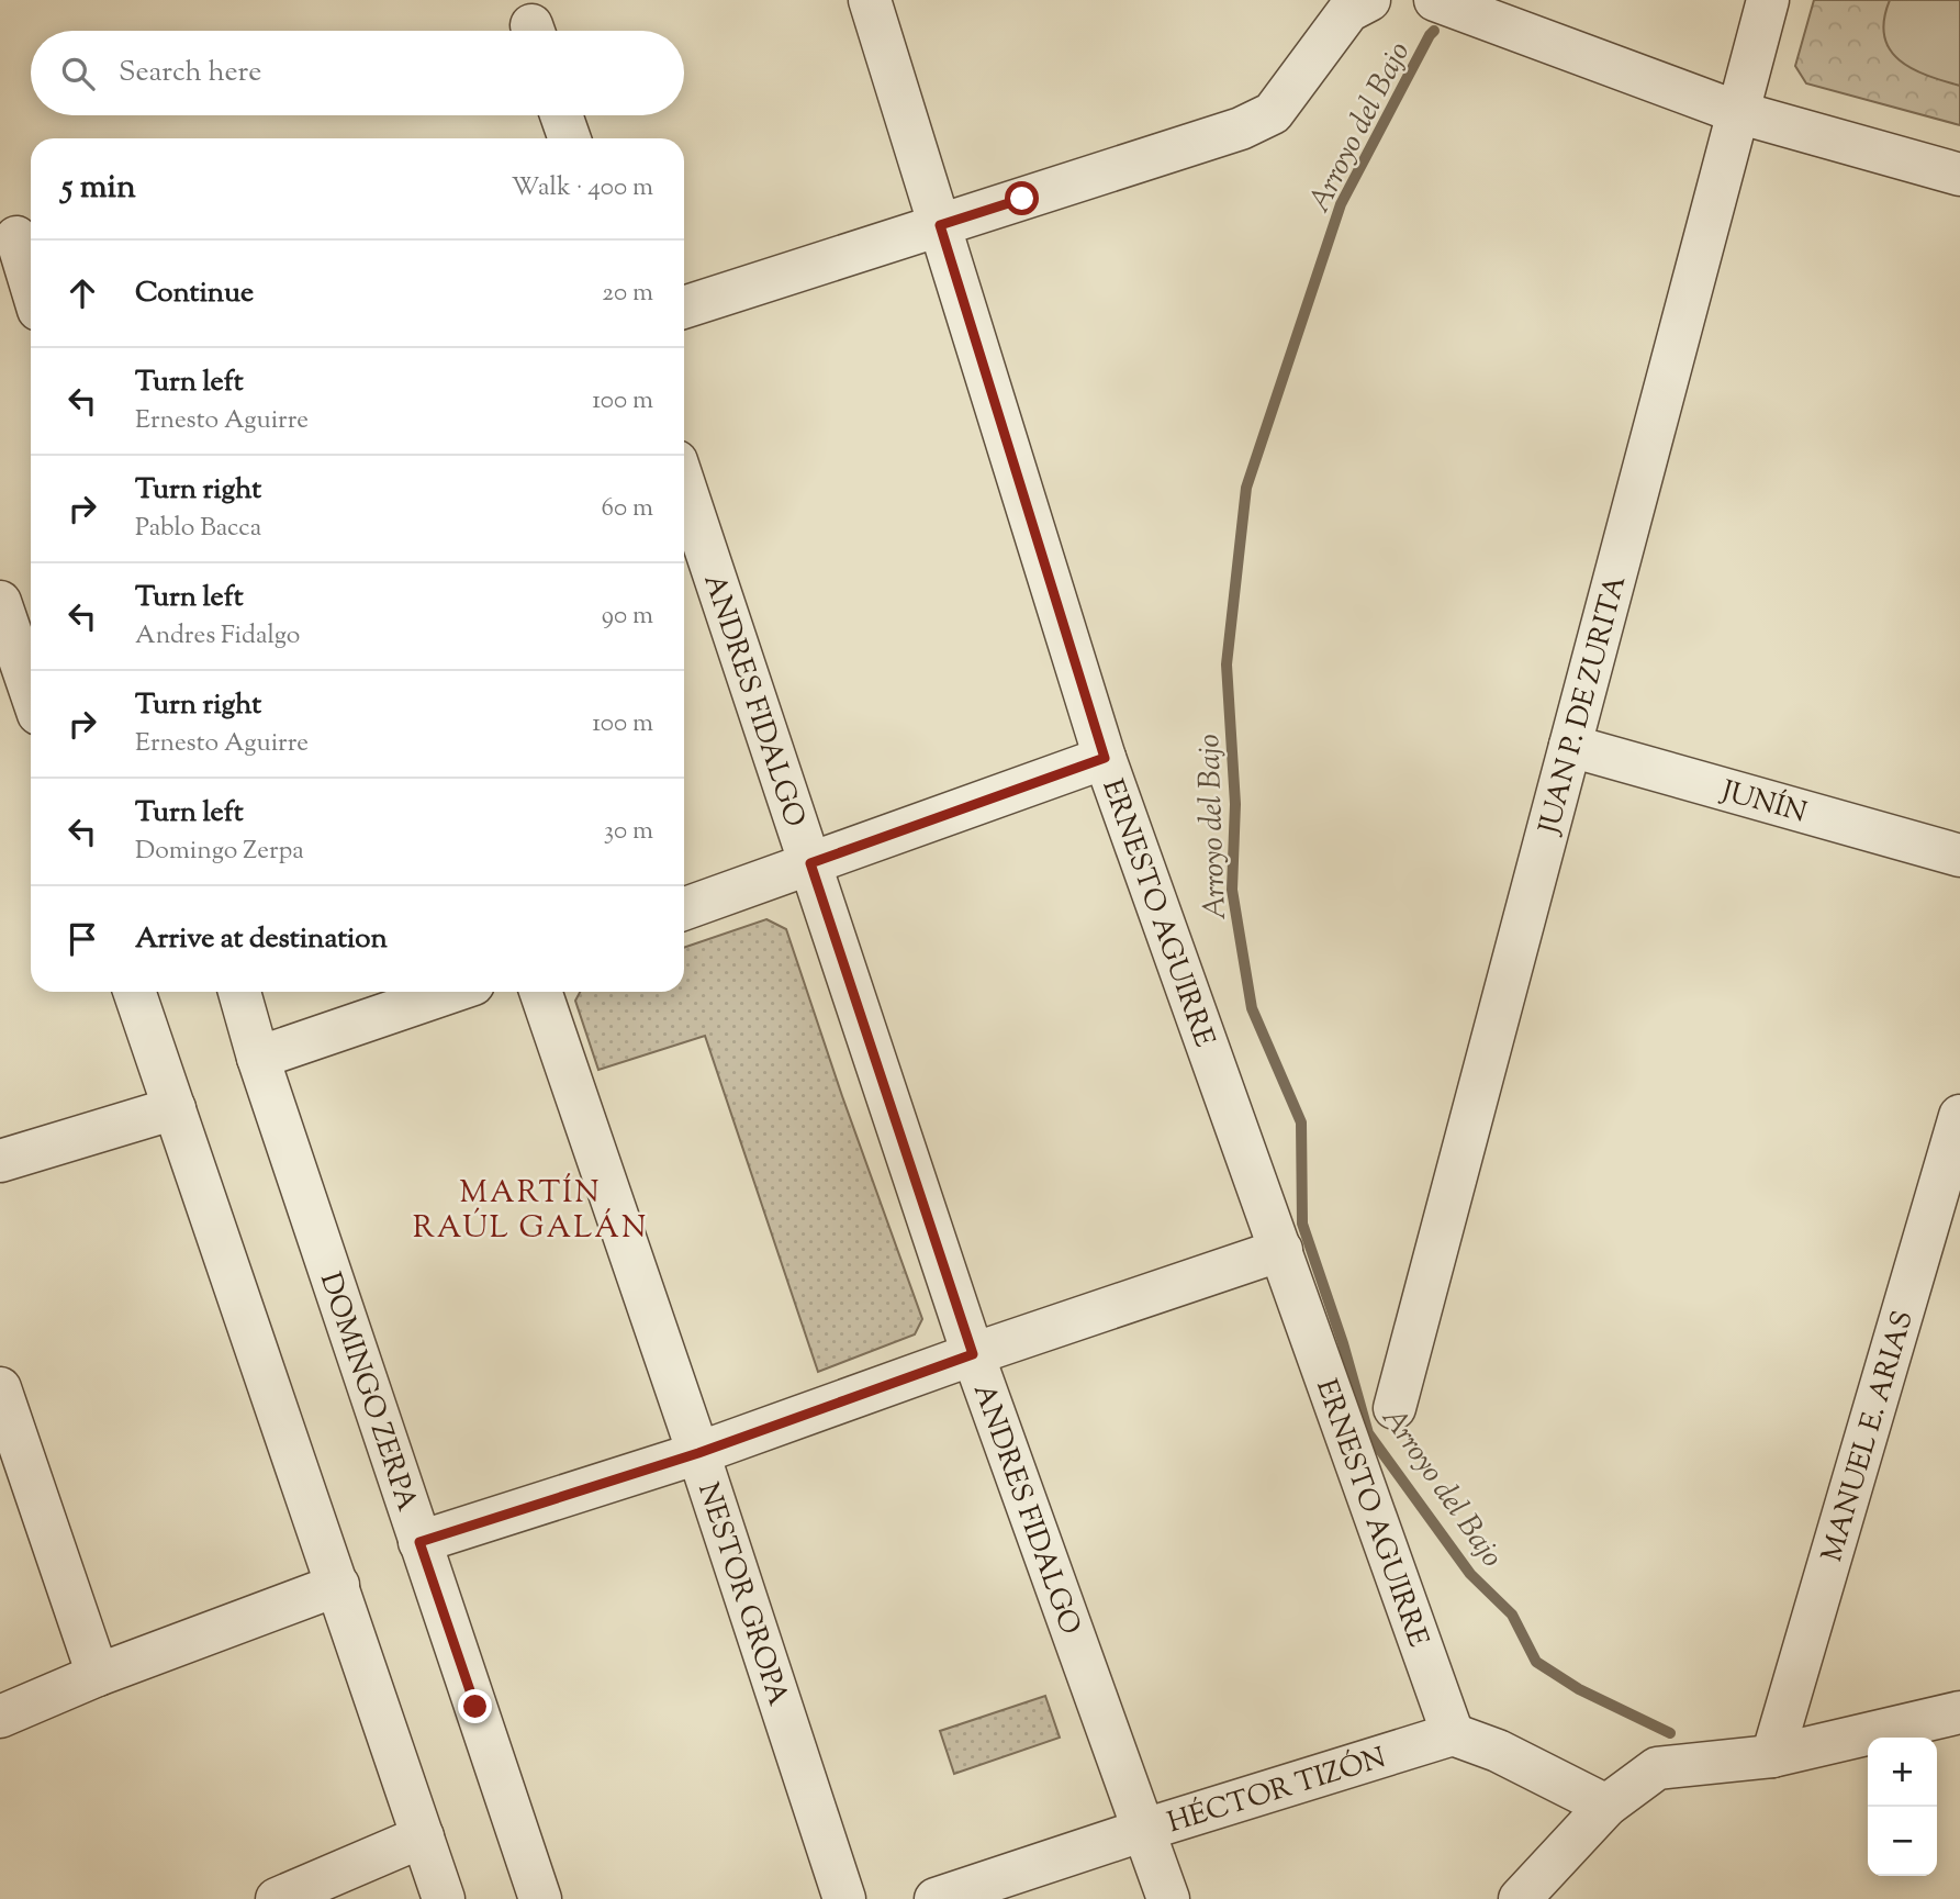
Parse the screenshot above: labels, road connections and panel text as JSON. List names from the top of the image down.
{
  "streets": {
    "street": [
      "ANDRES FIDALGO",
      "JUAN P. DE ZURITA",
      "JUNÍN",
      "ERNESTO AGUIRRE",
      "DOMINGO ZERPA",
      "MANUEL E. ARIAS",
      "NESTOR GROPA",
      "HÉCTOR TIZÓN"
    ]
  },
  "crossings": [
    ["ANDRES FIDALGO", "HÉCTOR TIZÓN"],
    ["JUAN P. DE ZURITA", "JUNÍN"],
    ["ERNESTO AGUIRRE", "HÉCTOR TIZÓN"]
  ],
  "districts": ["MARTÍN RAÚL GALÁN"],
  "water": ["Arroyo del Bajo"],
  "page": {
    "search": "Search here",
    "heading": ["5 min", "Walk · 400 m"],
    "list": [
      ["Continue", "20 m"],
      ["Turn left", "Ernesto Aguirre", "100 m"],
      ["Turn right", "Pablo Bacca", "60 m"],
      ["Turn left", "Andres Fidalgo", "90 m"],
      ["Turn right", "Ernesto Aguirre", "100 m"],
      ["Turn left", "Domingo Zerpa", "30 m"],
      "Arrive at destination"
    ],
    "map_buttons": ["+", "−"]
  }
}
